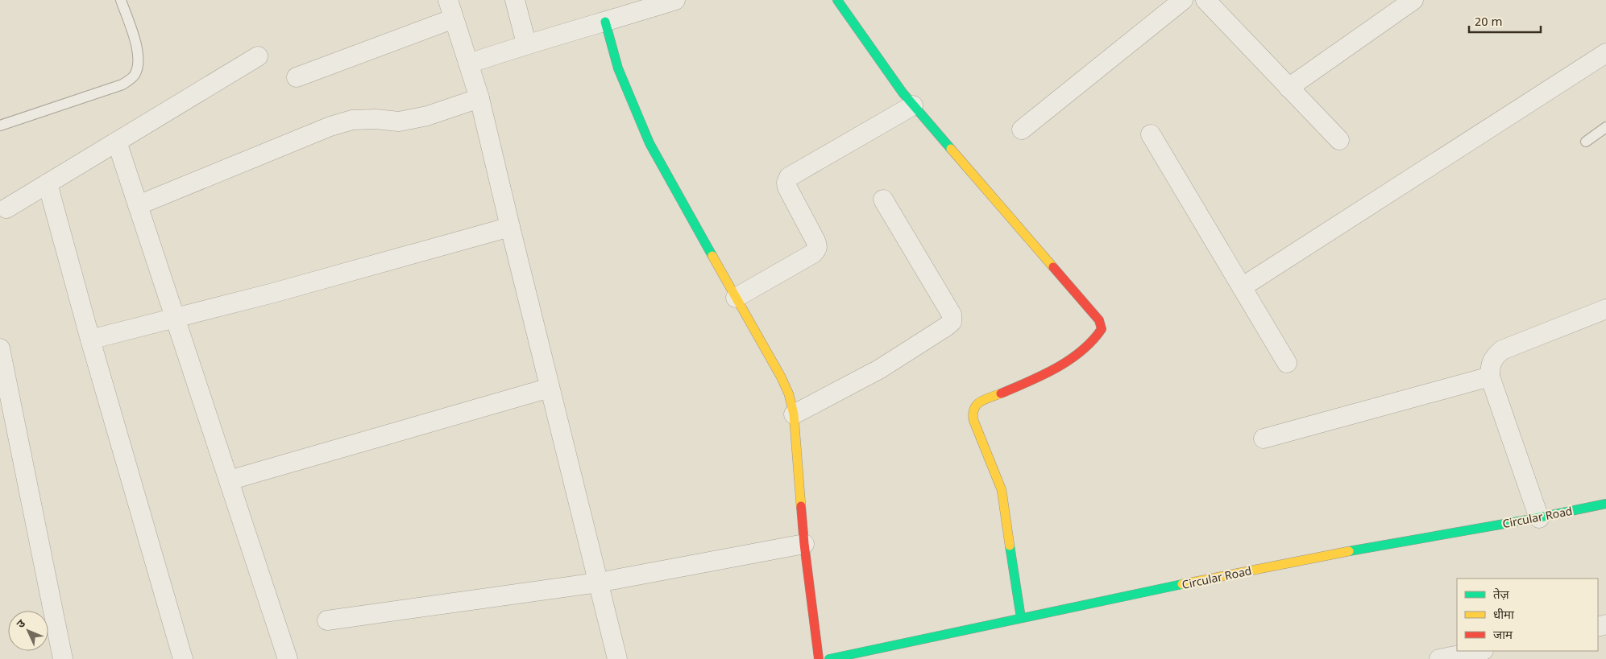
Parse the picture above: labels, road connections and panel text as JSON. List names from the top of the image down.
{
  "streets": {
    "street": ["Circular Road"]
  },
  "legend": ["तेज़", "धीमा", "जाम"],
  "scale_bar": "20 m",
  "north": "top left"
}
